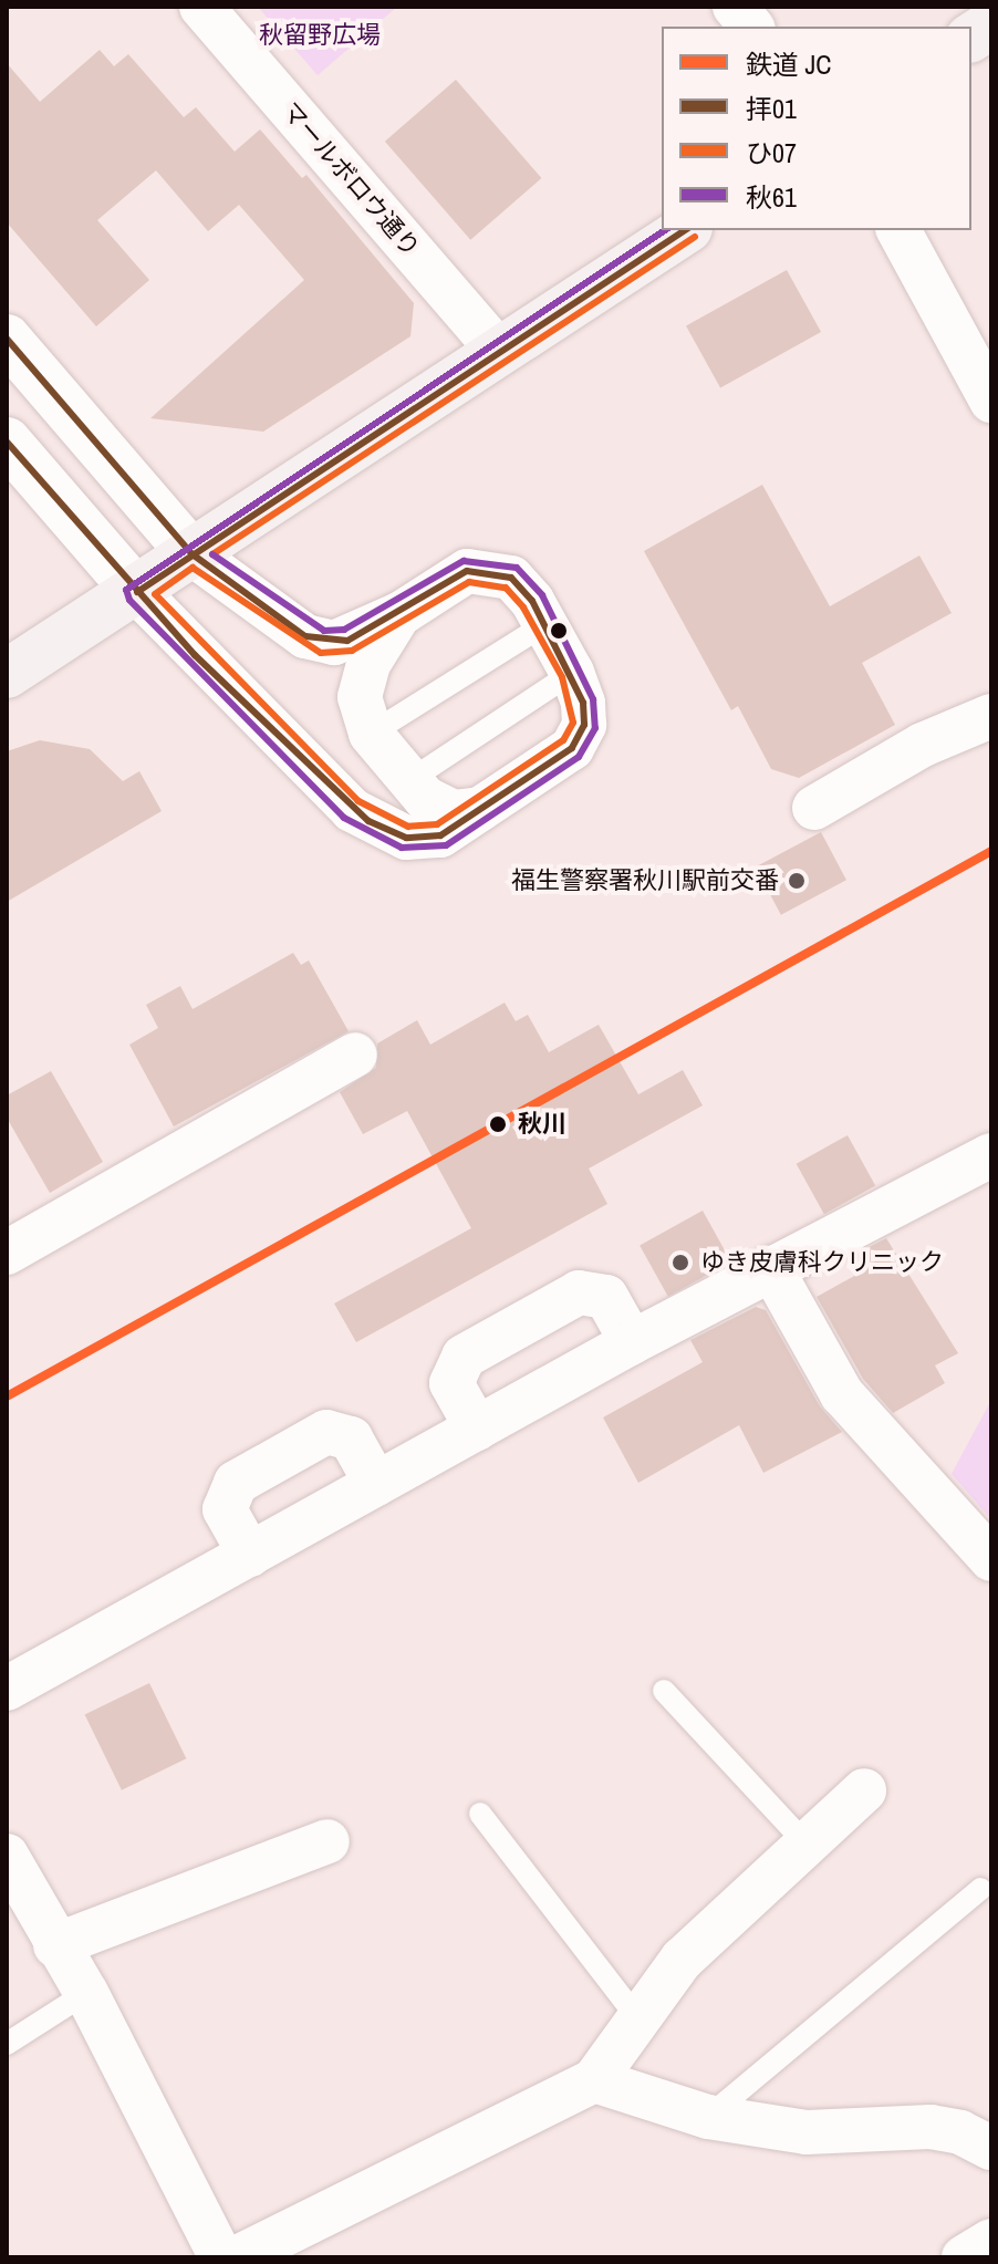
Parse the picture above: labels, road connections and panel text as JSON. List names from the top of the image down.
{
  "streets": {
    "street": ["マールボロウ通り"]
  },
  "parks": ["秋留野広場"],
  "places": ["福生警察署秋川駅前交番", "秋川", "ゆき皮膚科クリニック"],
  "lines": [
    "transit line 拝01",
    "transit line 秋61",
    "transit line ひ07",
    "rail line JC"
  ],
  "legend": [
    "鉄道 JC",
    "拝01",
    "ひ07",
    "秋61"
  ]
}
